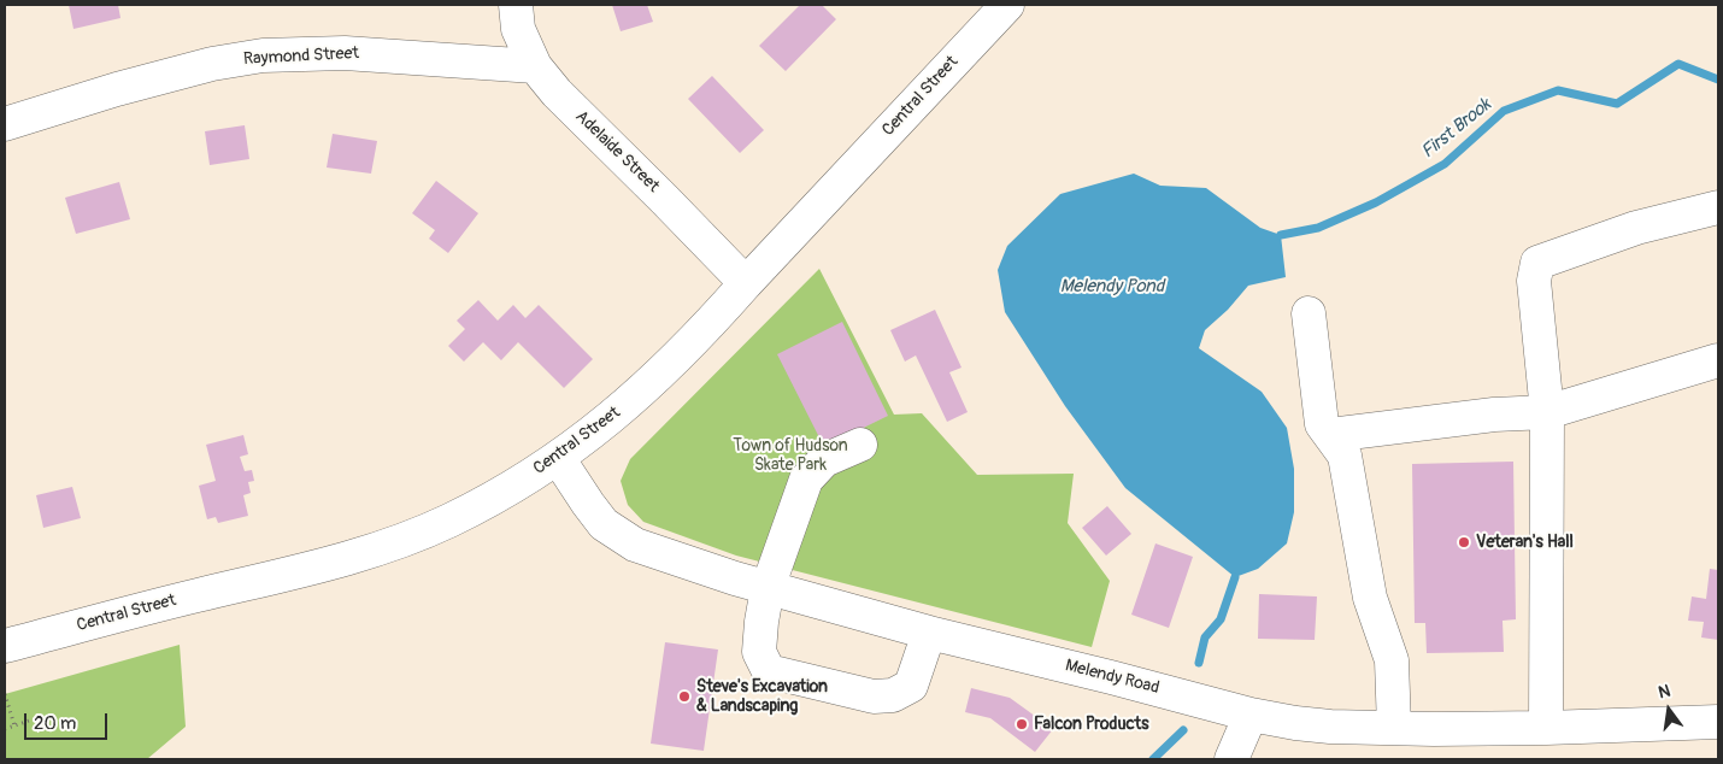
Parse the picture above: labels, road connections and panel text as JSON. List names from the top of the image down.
{
  "streets": {
    "street": [
      "Raymond Street",
      "Central Street",
      "Adelaide Street",
      "Melendy Road"
    ]
  },
  "crossings": [
    ["Raymond Street", "Adelaide Street"],
    ["Central Street", "Adelaide Street"],
    ["Central Street", "Melendy Road"]
  ],
  "water": ["First Brook", "Melendy Pond"],
  "parks": ["Town of Hudson Skate Park"],
  "places": ["Veteran's Hall", "Steve's Excavation & Landscaping", "Falcon Products"],
  "scale_bar": "20 m",
  "north": "top"
}
